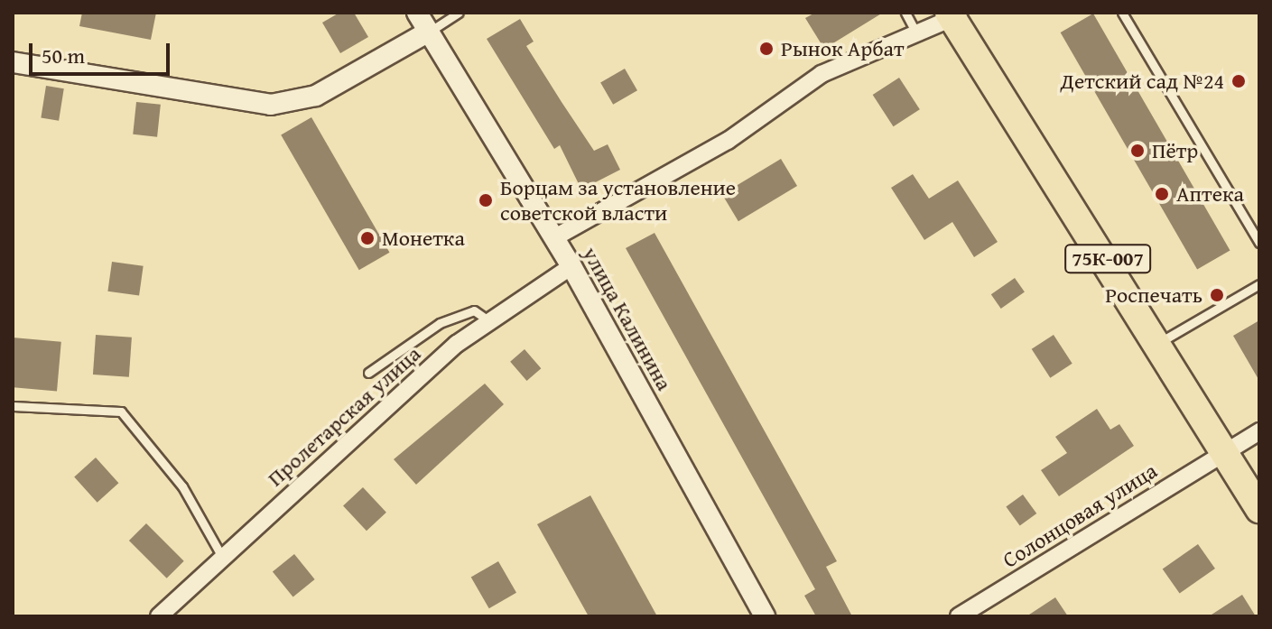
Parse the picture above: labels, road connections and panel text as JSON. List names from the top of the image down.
{
  "streets": {
    "main road": ["75К-007"],
    "street": ["улица Калинина", "Пролетарская улица", "Солонцовая улица"]
  },
  "crossings": [
    ["75К-007", "Солонцовая улица"],
    ["улица Калинина", "Пролетарская улица"]
  ],
  "places": [
    "Рынок Арбат",
    "Детский сад №24",
    "Пётр",
    "Аптека",
    "Борцам за установление советской власти",
    "Монетка",
    "Роспечать"
  ],
  "scale_bar": "50 m"
}
